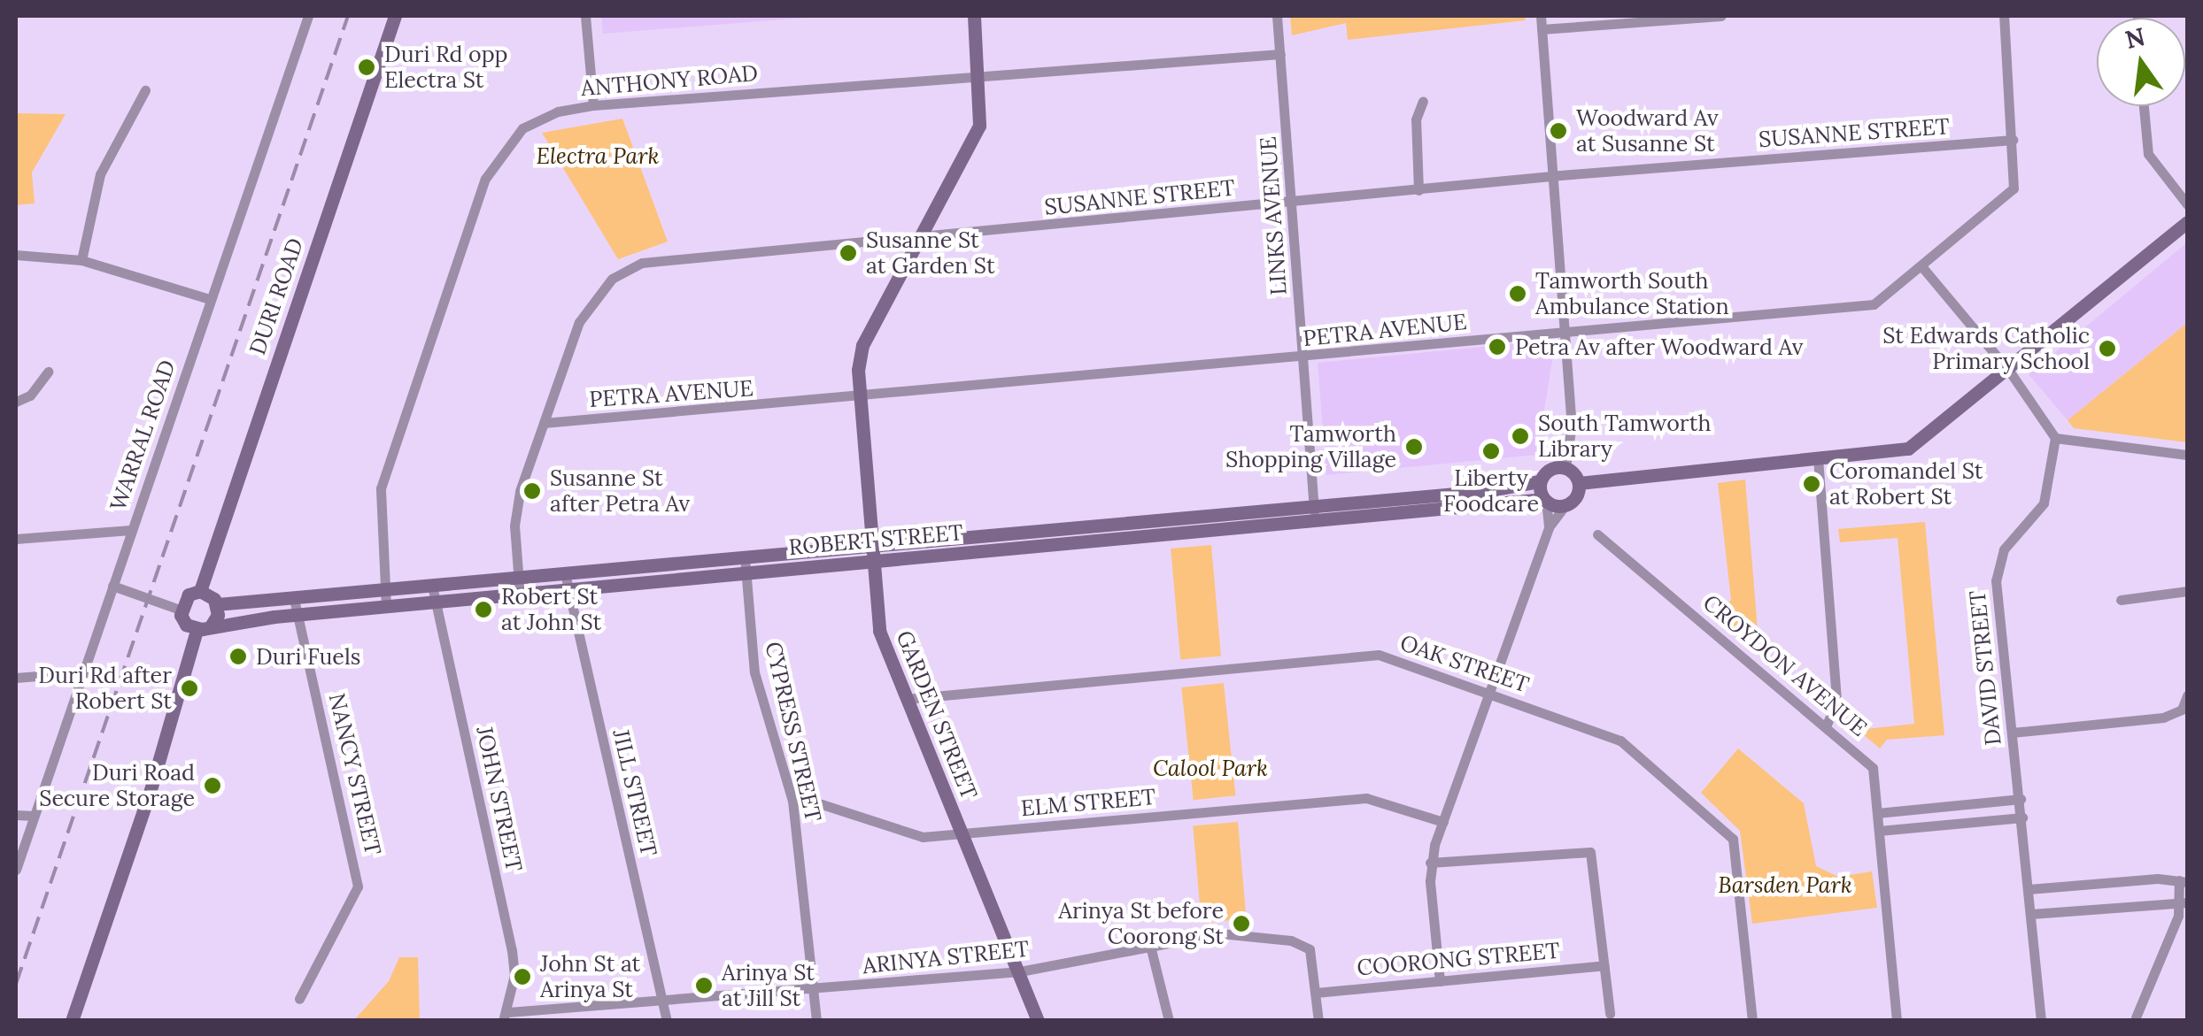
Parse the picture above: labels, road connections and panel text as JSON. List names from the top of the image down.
{
  "streets": {
    "street": [
      "ANTHONY ROAD",
      "SUSANNE STREET",
      "LINKS AVENUE",
      "DURI ROAD",
      "PETRA AVENUE",
      "WARRAL ROAD",
      "ROBERT STREET",
      "OAK STREET",
      "CROYDON AVENUE",
      "DAVID STREET",
      "GARDEN STREET",
      "CYPRESS STREET",
      "NANCY STREET",
      "JILL STREET",
      "JOHN STREET",
      "ELM STREET",
      "ARINYA STREET",
      "COORONG STREET"
    ]
  },
  "crossings": [
    ["ANTHONY ROAD", "LINKS AVENUE"],
    ["ANTHONY ROAD", "ROBERT STREET"],
    ["ANTHONY ROAD", "GARDEN STREET"],
    ["SUSANNE STREET", "LINKS AVENUE"],
    ["SUSANNE STREET", "PETRA AVENUE"],
    ["SUSANNE STREET", "ROBERT STREET"],
    ["SUSANNE STREET", "GARDEN STREET"],
    ["LINKS AVENUE", "PETRA AVENUE"],
    ["LINKS AVENUE", "ROBERT STREET"],
    ["DURI ROAD", "ROBERT STREET"],
    ["PETRA AVENUE", "GARDEN STREET"],
    ["ROBERT STREET", "GARDEN STREET"],
    ["ROBERT STREET", "CYPRESS STREET"],
    ["ROBERT STREET", "NANCY STREET"],
    ["ROBERT STREET", "JILL STREET"],
    ["ROBERT STREET", "JOHN STREET"],
    ["OAK STREET", "GARDEN STREET"],
    ["GARDEN STREET", "ELM STREET"],
    ["GARDEN STREET", "ARINYA STREET"],
    ["CYPRESS STREET", "ELM STREET"],
    ["CYPRESS STREET", "ARINYA STREET"],
    ["JILL STREET", "ARINYA STREET"],
    ["JOHN STREET", "ARINYA STREET"],
    ["ARINYA STREET", "COORONG STREET"]
  ],
  "parks": ["Electra Park", "Calool Park", "Barsden Park"],
  "places": [
    "Duri Rd opp Electra St",
    "Woodward Av at Susanne St",
    "Susanne St at Garden St",
    "Tamworth South Ambulance Station",
    "Petra Av after Woodward Av",
    "St Edwards Catholic Primary School",
    "South Tamworth Library",
    "Tamworth Shopping Village",
    "Liberty Foodcare",
    "Coromandel St at Robert St",
    "Susanne St after Petra Av",
    "Robert St at John St",
    "Duri Fuels",
    "Duri Rd after Robert St",
    "Duri Road Secure Storage",
    "Arinya St before Coorong St",
    "John St at Arinya St",
    "Arinya St at Jill St"
  ],
  "north": "top"
}
